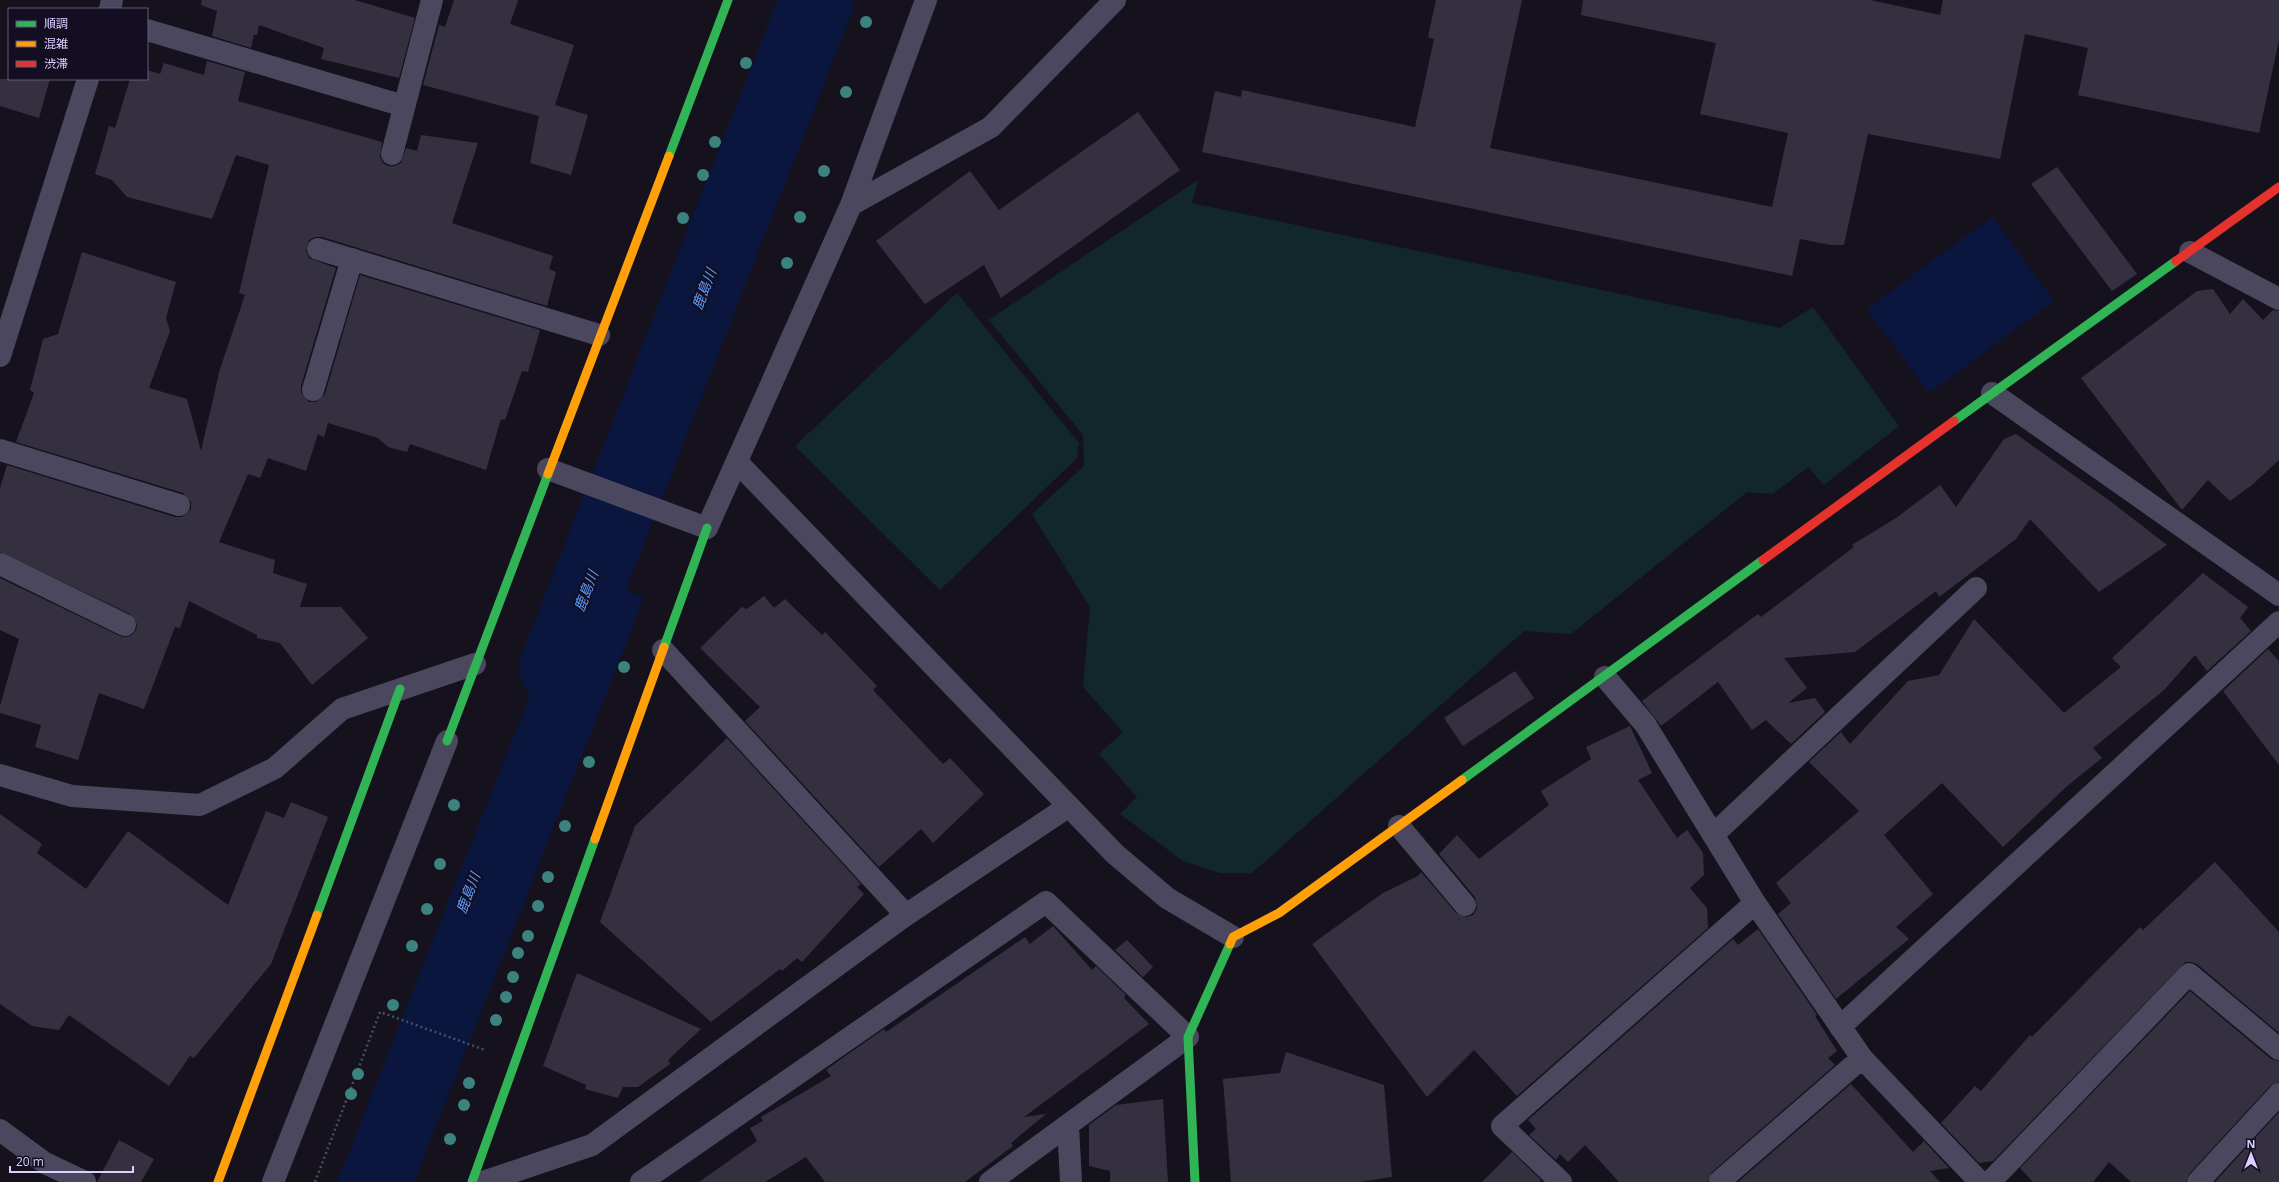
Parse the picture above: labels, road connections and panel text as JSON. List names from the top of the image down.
{
  "water": ["鹿島川"],
  "legend": ["順調", "混雑", "渋滞"],
  "scale_bar": "20 m",
  "north": "top"
}
